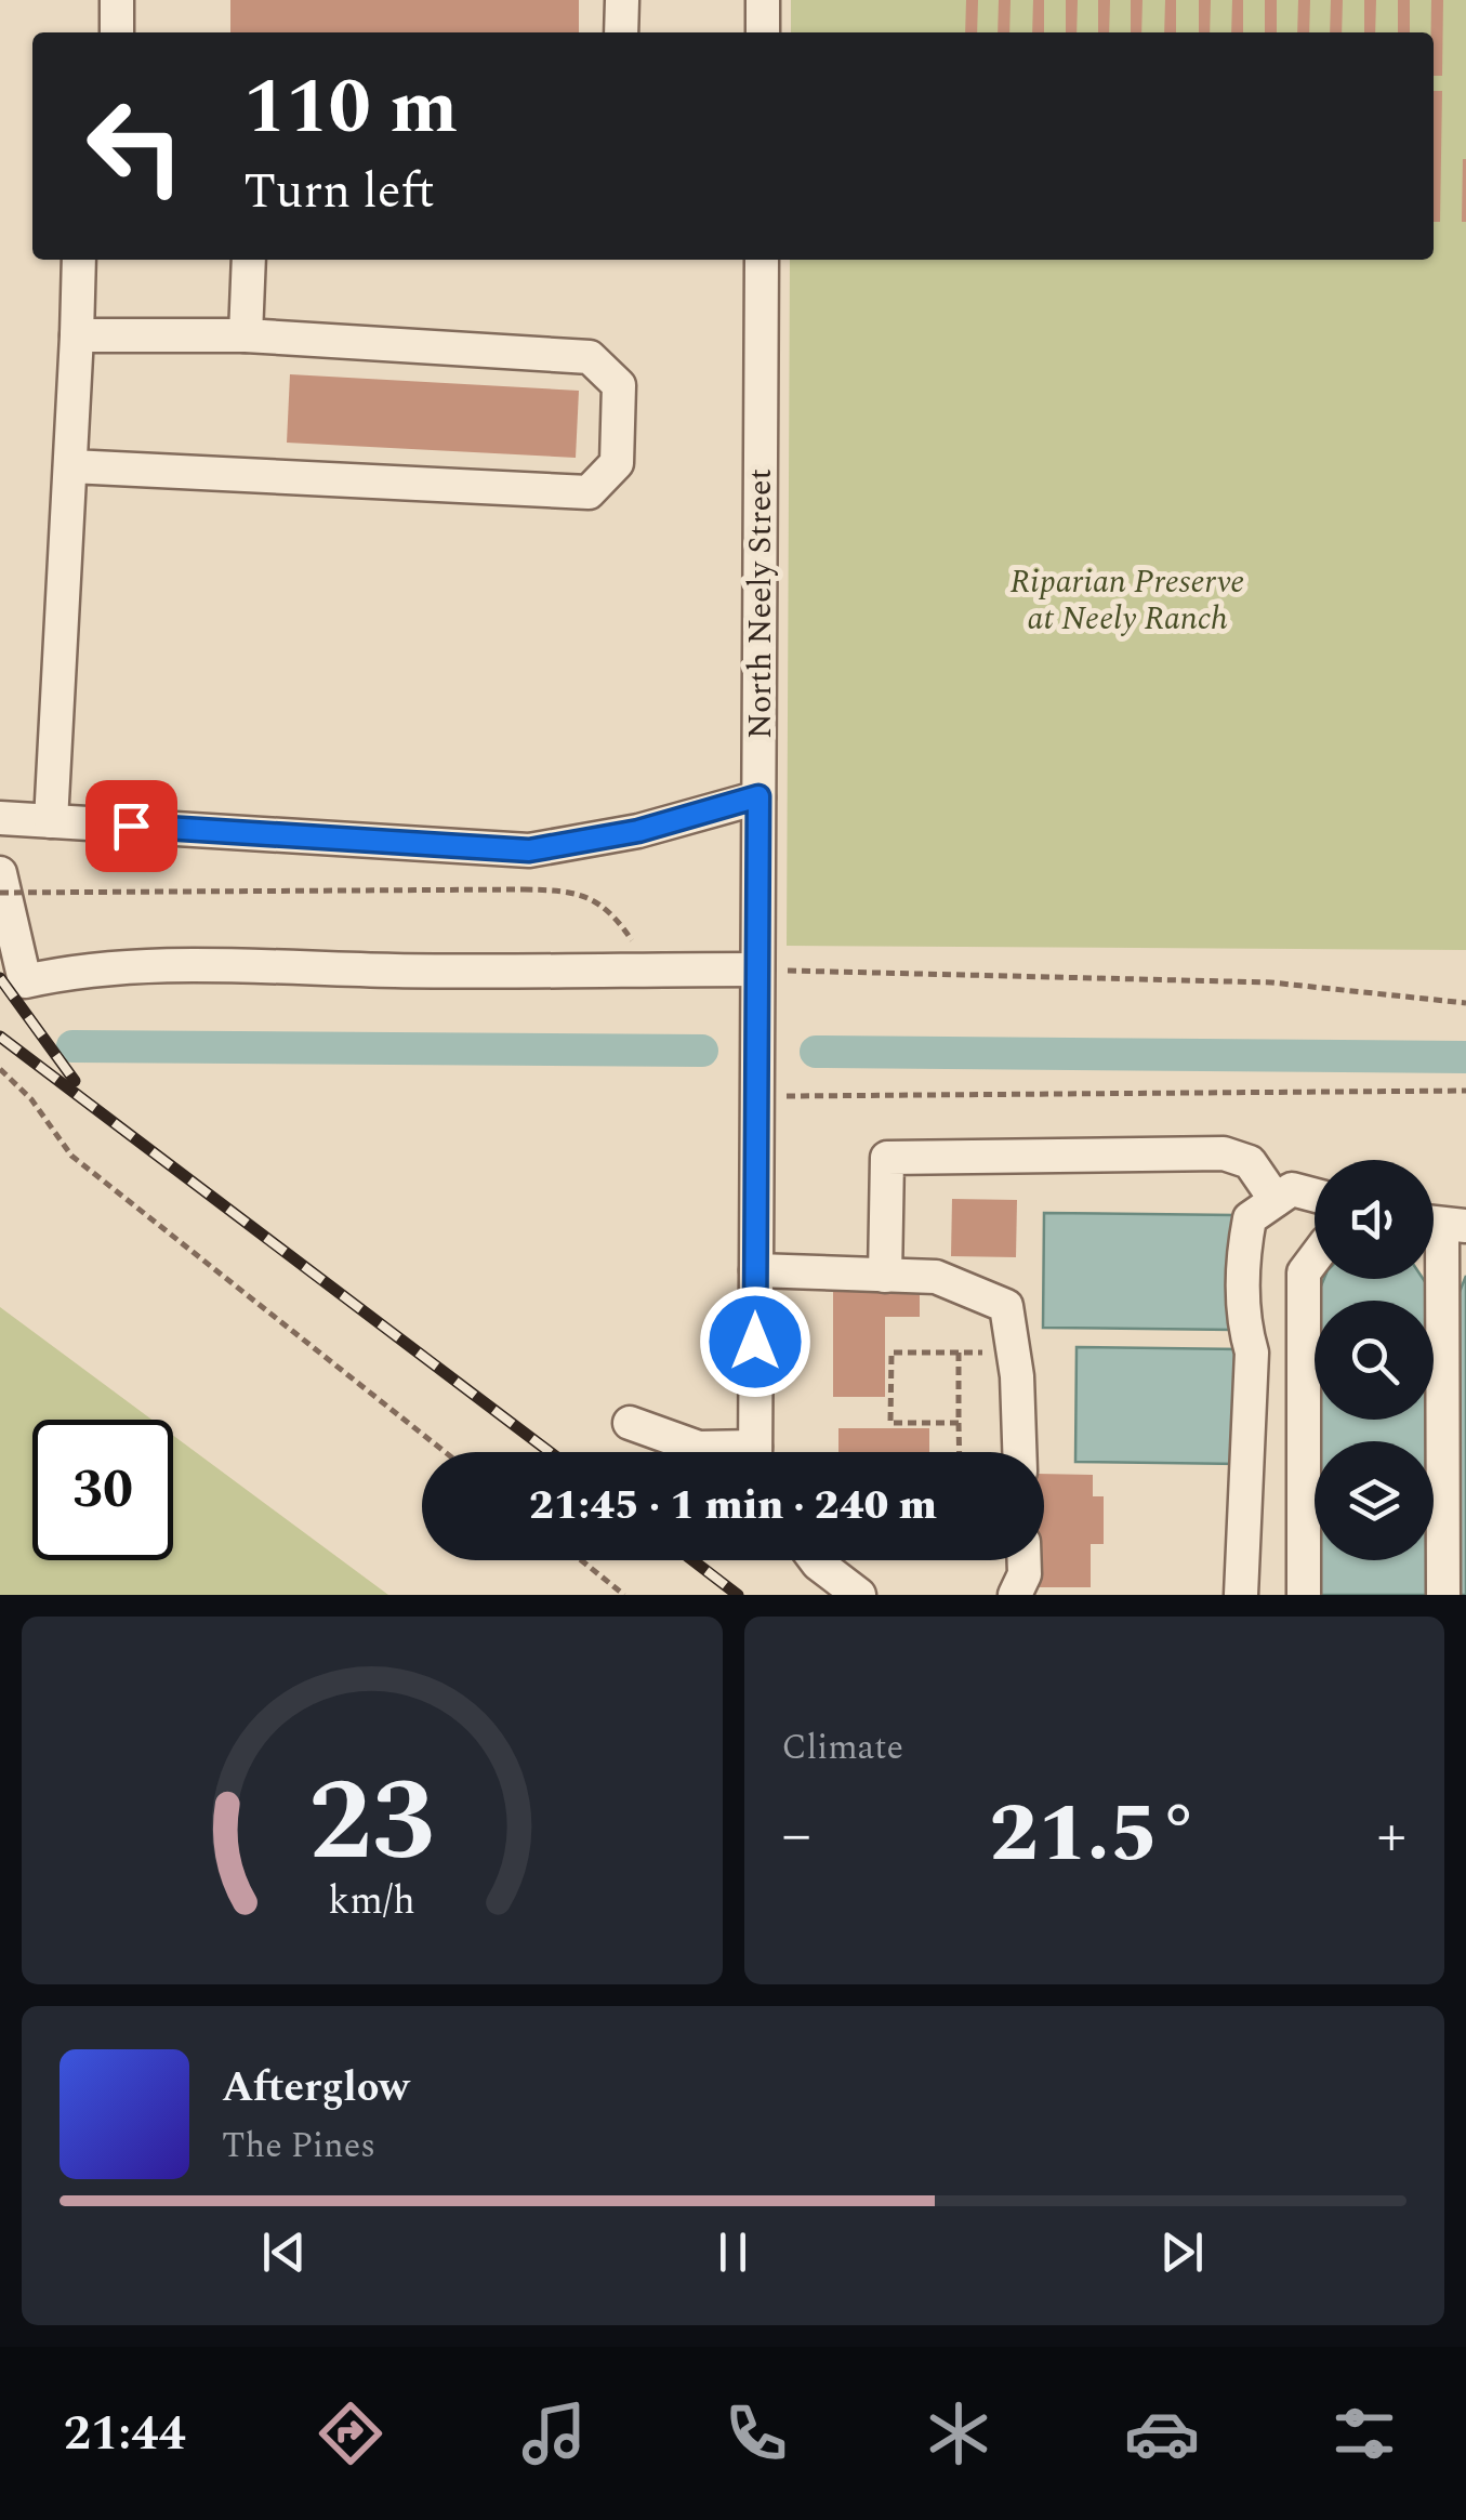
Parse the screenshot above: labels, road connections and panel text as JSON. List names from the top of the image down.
{
  "streets": {
    "street": ["North Neely Street"]
  },
  "parks": ["Riparian Preserve at Neely Ranch"],
  "page": {
    "turn": ["110 m", "Turn left"],
    "limit": "30",
    "trip": "21:45 · 1 min · 240 m",
    "tile": "Climate",
    "heat": ["−", "21.5°", "+"],
    "song": ["Afterglow", "The Pines"],
    "tabs": "21:44",
    "gauge": ["23", "km/h"]
  }
}
